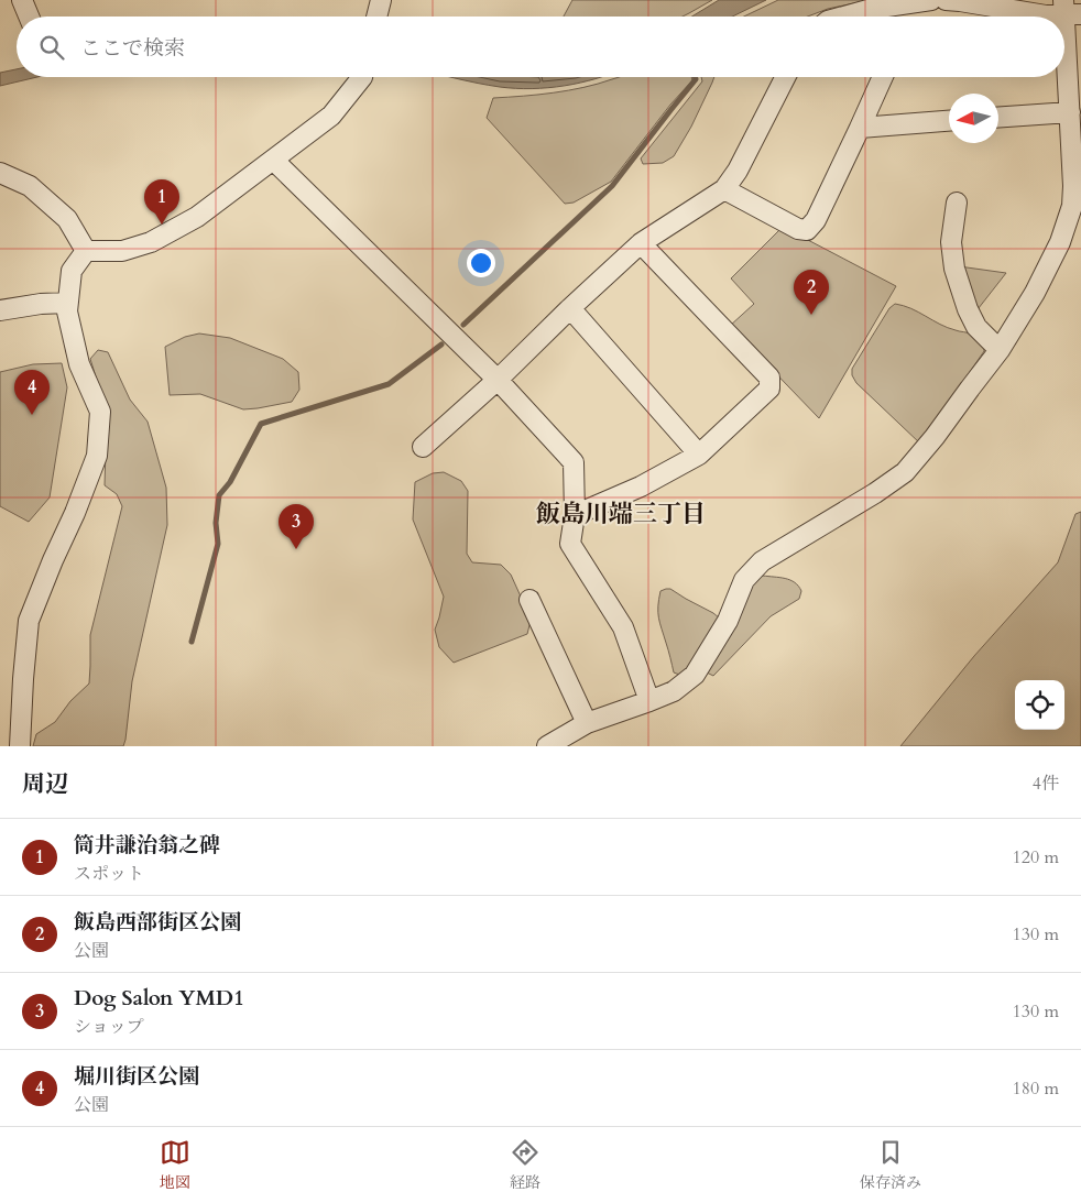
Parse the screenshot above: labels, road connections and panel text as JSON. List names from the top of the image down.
{
  "districts": ["飯島川端三丁目"],
  "north": "left",
  "page": {
    "search": "ここで検索",
    "pins": [
      "1",
      "2",
      "4",
      "3"
    ],
    "heading": ["周辺", "4件"],
    "list": [
      {
        "mark": "1",
        "name": "筒井謙治翁之碑",
        "note": "スポット",
        "value": "120 m"
      },
      {
        "mark": "2",
        "name": "飯島西部街区公園",
        "note": "公園",
        "value": "130 m"
      },
      {
        "mark": "3",
        "name": "Dog Salon YMD1",
        "note": "ショップ",
        "value": "130 m"
      },
      {
        "mark": "4",
        "name": "堀川街区公園",
        "note": "公園",
        "value": "180 m"
      }
    ],
    "nav": ["地図", "経路", "保存済み"]
  }
}
